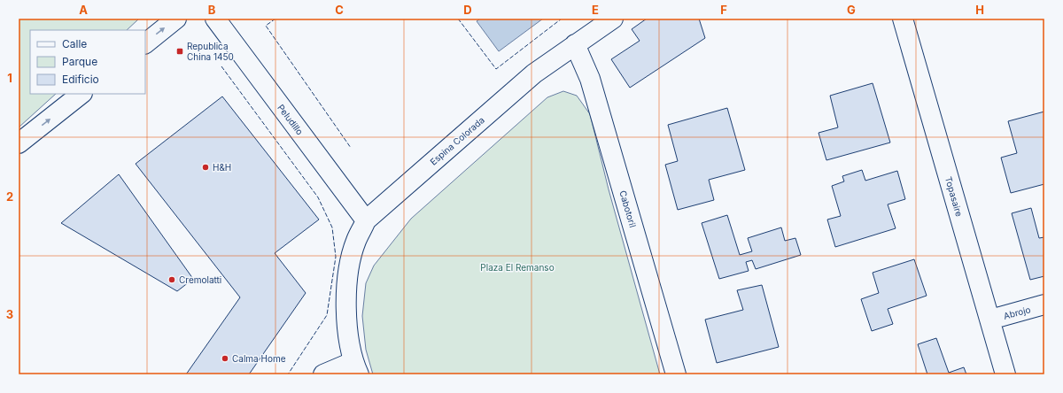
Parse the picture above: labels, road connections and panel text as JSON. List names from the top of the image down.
{
  "streets": {
    "street": [
      "Peludillo",
      "Espina Colorada",
      "Topasaire",
      "Cabotoril",
      "Abrojo"
    ]
  },
  "crossings": [
    ["Peludillo", "Espina Colorada"],
    ["Espina Colorada", "Cabotoril"],
    ["Topasaire", "Abrojo"]
  ],
  "parks": ["Plaza El Remanso"],
  "places": {
    "transit": ["Republica China 1450"],
    "other": ["H&H", "Cremolatti", "Calma Home"]
  },
  "legend": ["Calle", "Parque", "Edificio"],
  "grid": {
    "columns": [
      "A",
      "B",
      "C",
      "D",
      "E",
      "F",
      "G",
      "H"
    ],
    "rows": ["1", "2", "3"]
  }
}
